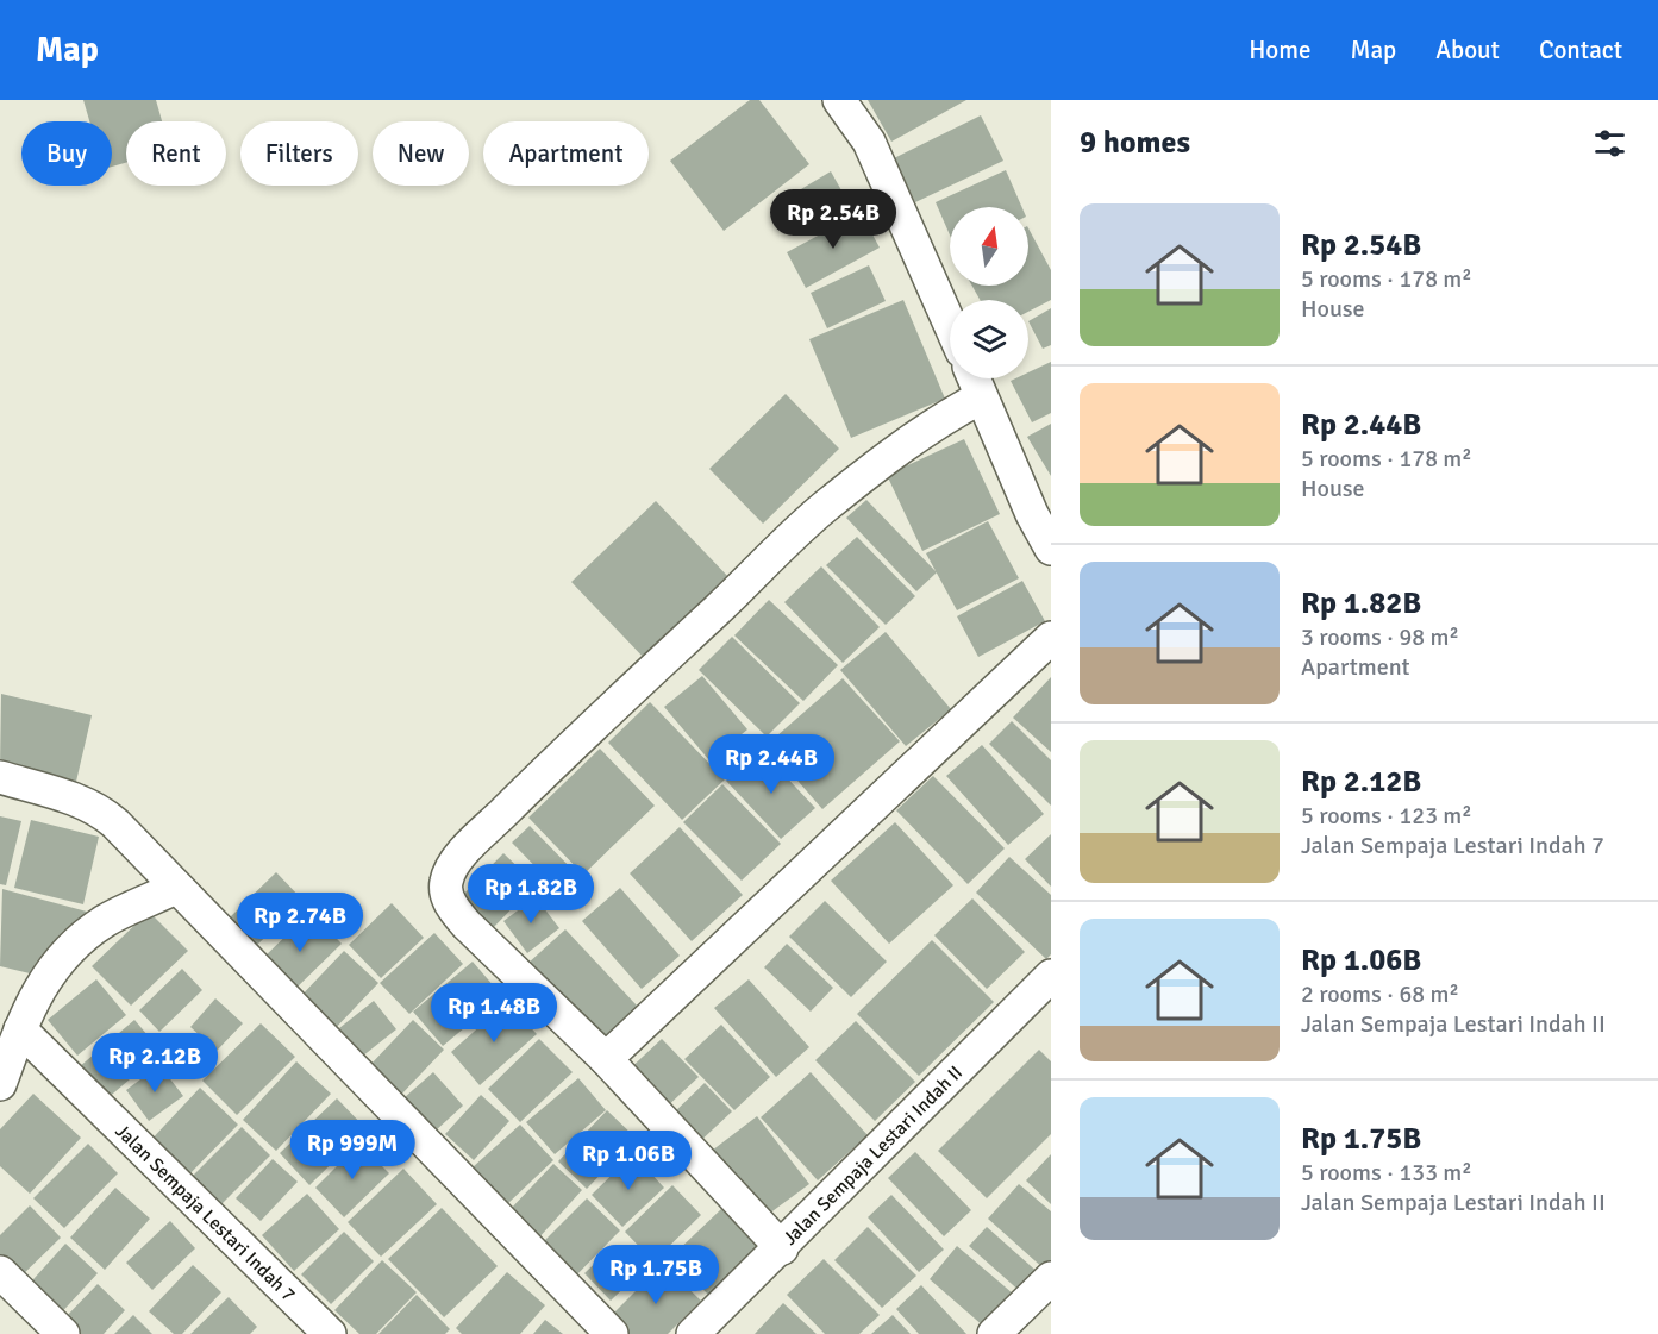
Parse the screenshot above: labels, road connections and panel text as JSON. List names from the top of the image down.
{
  "streets": {
    "street": ["Jalan Sempaja Lestari Indah II", "Jalan Sempaja Lestari Indah 7"]
  },
  "north": "top",
  "page": {
    "header": "Map",
    "nav": [
      "Home",
      "Map",
      "About",
      "Contact"
    ],
    "heading": "9 homes",
    "chip": [
      "Buy",
      "Rent",
      "Filters",
      "New",
      "Apartment"
    ],
    "list": [
      {
        "name": "Rp 2.54B",
        "note": "5 rooms · 178 m² · House"
      },
      {
        "name": "Rp 2.44B",
        "note": "5 rooms · 178 m² · House"
      },
      {
        "name": "Rp 1.82B",
        "note": "3 rooms · 98 m² · Apartment"
      },
      {
        "name": "Rp 2.12B",
        "note": "5 rooms · 123 m² · Jalan Sempaja Lestari Indah 7"
      },
      {
        "name": "Rp 1.06B",
        "note": "2 rooms · 68 m² · Jalan Sempaja Lestari Indah II"
      },
      {
        "name": "Rp 1.75B",
        "note": "5 rooms · 133 m² · Jalan Sempaja Lestari Indah II"
      }
    ],
    "price": [
      "Rp 2.54B",
      "Rp 2.44B",
      "Rp 1.82B",
      "Rp 2.74B",
      "Rp 1.48B",
      "Rp 2.12B",
      "Rp 999M",
      "Rp 1.06B",
      "Rp 1.75B"
    ]
  }
}
